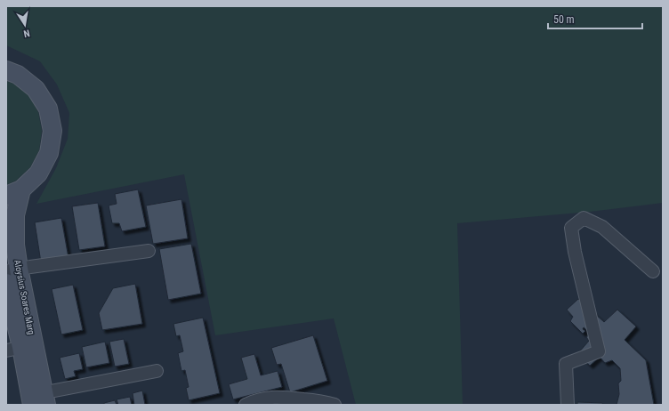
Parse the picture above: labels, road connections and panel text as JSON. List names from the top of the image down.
{
  "streets": {
    "main road": ["Aloysius Soares Marg"]
  },
  "scale_bar": "50 m",
  "north": "bottom"
}
